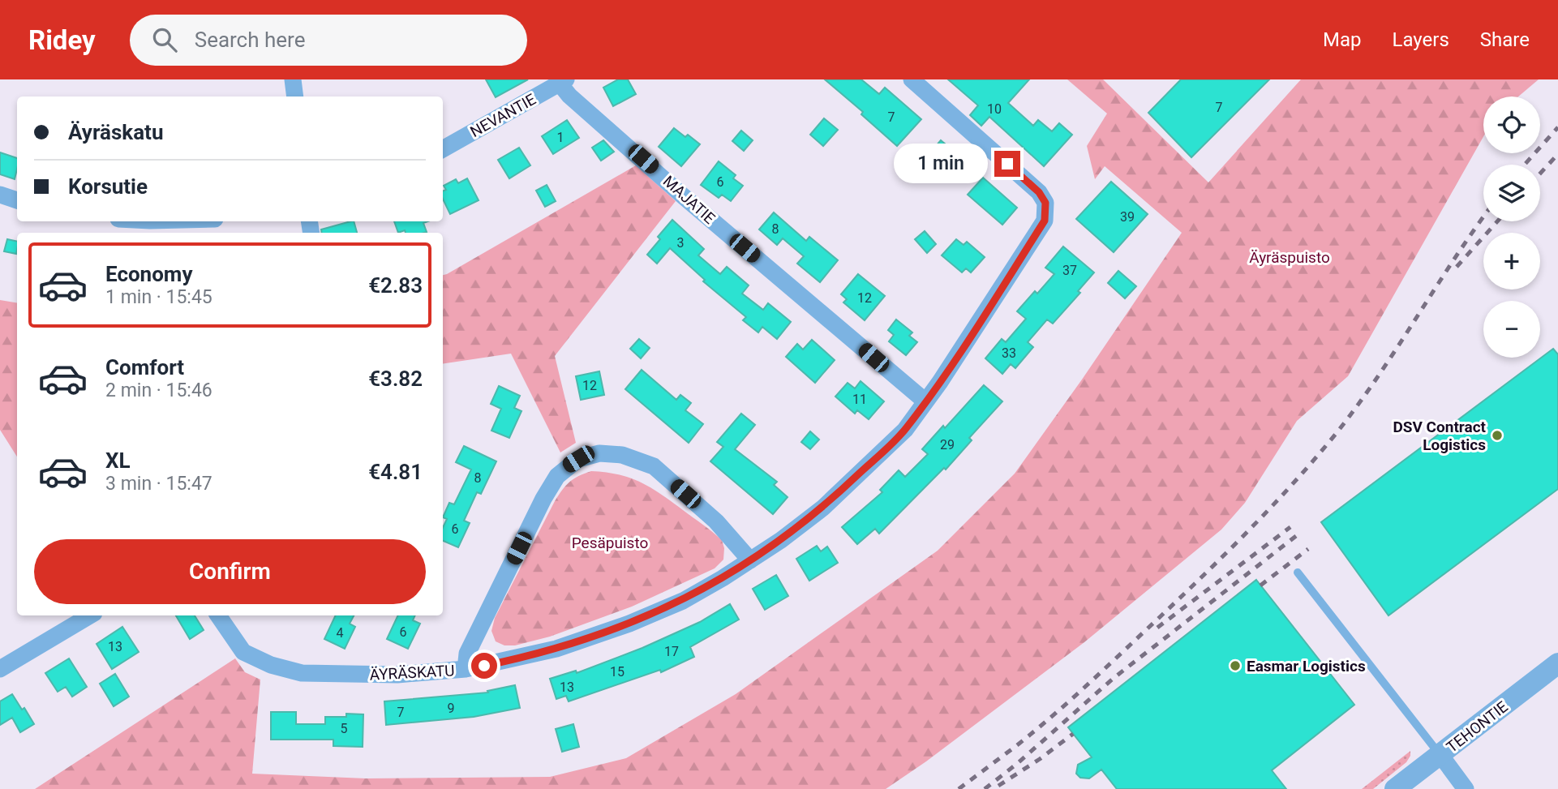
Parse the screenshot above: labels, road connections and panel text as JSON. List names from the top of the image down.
{
  "streets": {
    "street": [
      "NEVANTIE",
      "MAJATIE",
      "ÄYRÄSKATU",
      "TEHONTIE"
    ]
  },
  "crossings": [
    ["NEVANTIE", "MAJATIE"],
    ["MAJATIE", "ÄYRÄSKATU"]
  ],
  "parks": ["Äyräspuisto", "Pesäpuisto"],
  "places": ["DSV Contract Logistics", "Easmar Logistics"],
  "house_numbers": [
    "7",
    "10",
    "7",
    "1",
    "6",
    "39",
    "8",
    "3",
    "37",
    "12",
    "33",
    "12",
    "11",
    "29",
    "8",
    "6",
    "6",
    "4",
    "13",
    "17",
    "15",
    "13",
    "9",
    "7",
    "5"
  ],
  "page": {
    "header": "Ridey",
    "search": "Search here",
    "nav": ["Map", "Layers", "Share"],
    "map_buttons": ["+", "−"],
    "banner": ["Äyräskatu", "Korsutie"],
    "bubble": "1 min",
    "list": [
      {
        "name": "Economy",
        "note": "1 min · 15:45",
        "value": "€2.83"
      },
      {
        "name": "Comfort",
        "note": "2 min · 15:46",
        "value": "€3.82"
      },
      {
        "name": "XL",
        "note": "3 min · 15:47",
        "value": "€4.81"
      }
    ],
    "buttons": "Confirm"
  }
}
